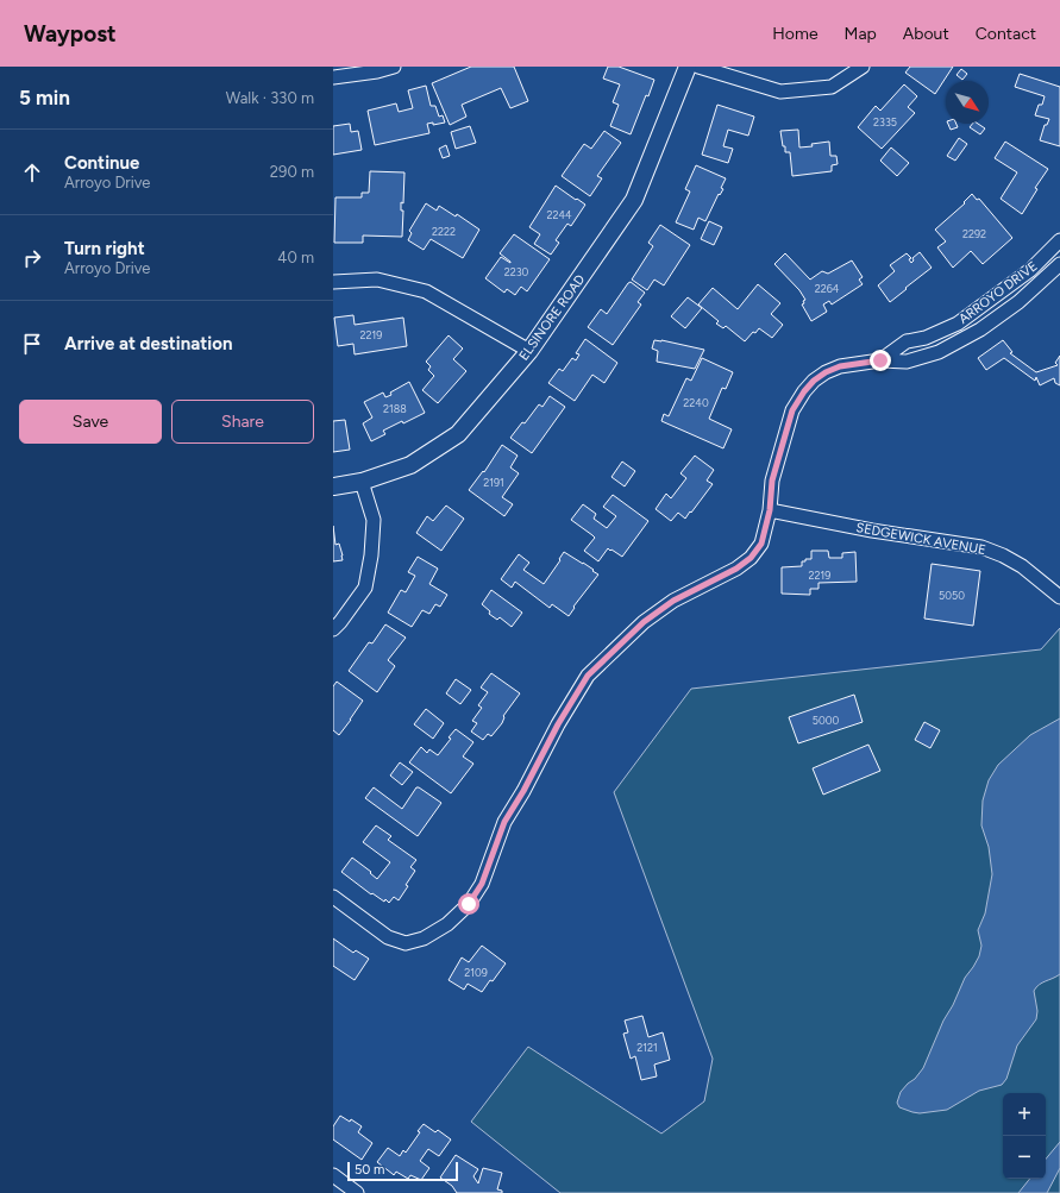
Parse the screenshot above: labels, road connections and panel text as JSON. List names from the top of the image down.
{
  "streets": {
    "street": ["ARROYO DRIVE", "ELSINORE ROAD", "SEDGEWICK AVENUE"]
  },
  "crossings": [
    ["ARROYO DRIVE", "SEDGEWICK AVENUE"]
  ],
  "house_numbers": [
    "2335",
    "2244",
    "2222",
    "2292",
    "2230",
    "2264",
    "2219",
    "2240",
    "2188",
    "2191",
    "2219",
    "5050",
    "5000",
    "2109",
    "2121"
  ],
  "scale_bar": "50 m",
  "north": "bottom right",
  "page": {
    "header": "Waypost",
    "nav": [
      "Home",
      "Map",
      "About",
      "Contact"
    ],
    "heading": ["5 min", "Walk · 330 m"],
    "list": [
      ["Continue", "Arroyo Drive", "290 m"],
      ["Turn right", "Arroyo Drive", "40 m"],
      "Arrive at destination"
    ],
    "buttons": ["Save", "Share"],
    "map_buttons": ["+", "−"],
    "scale": "50 m"
  }
}
